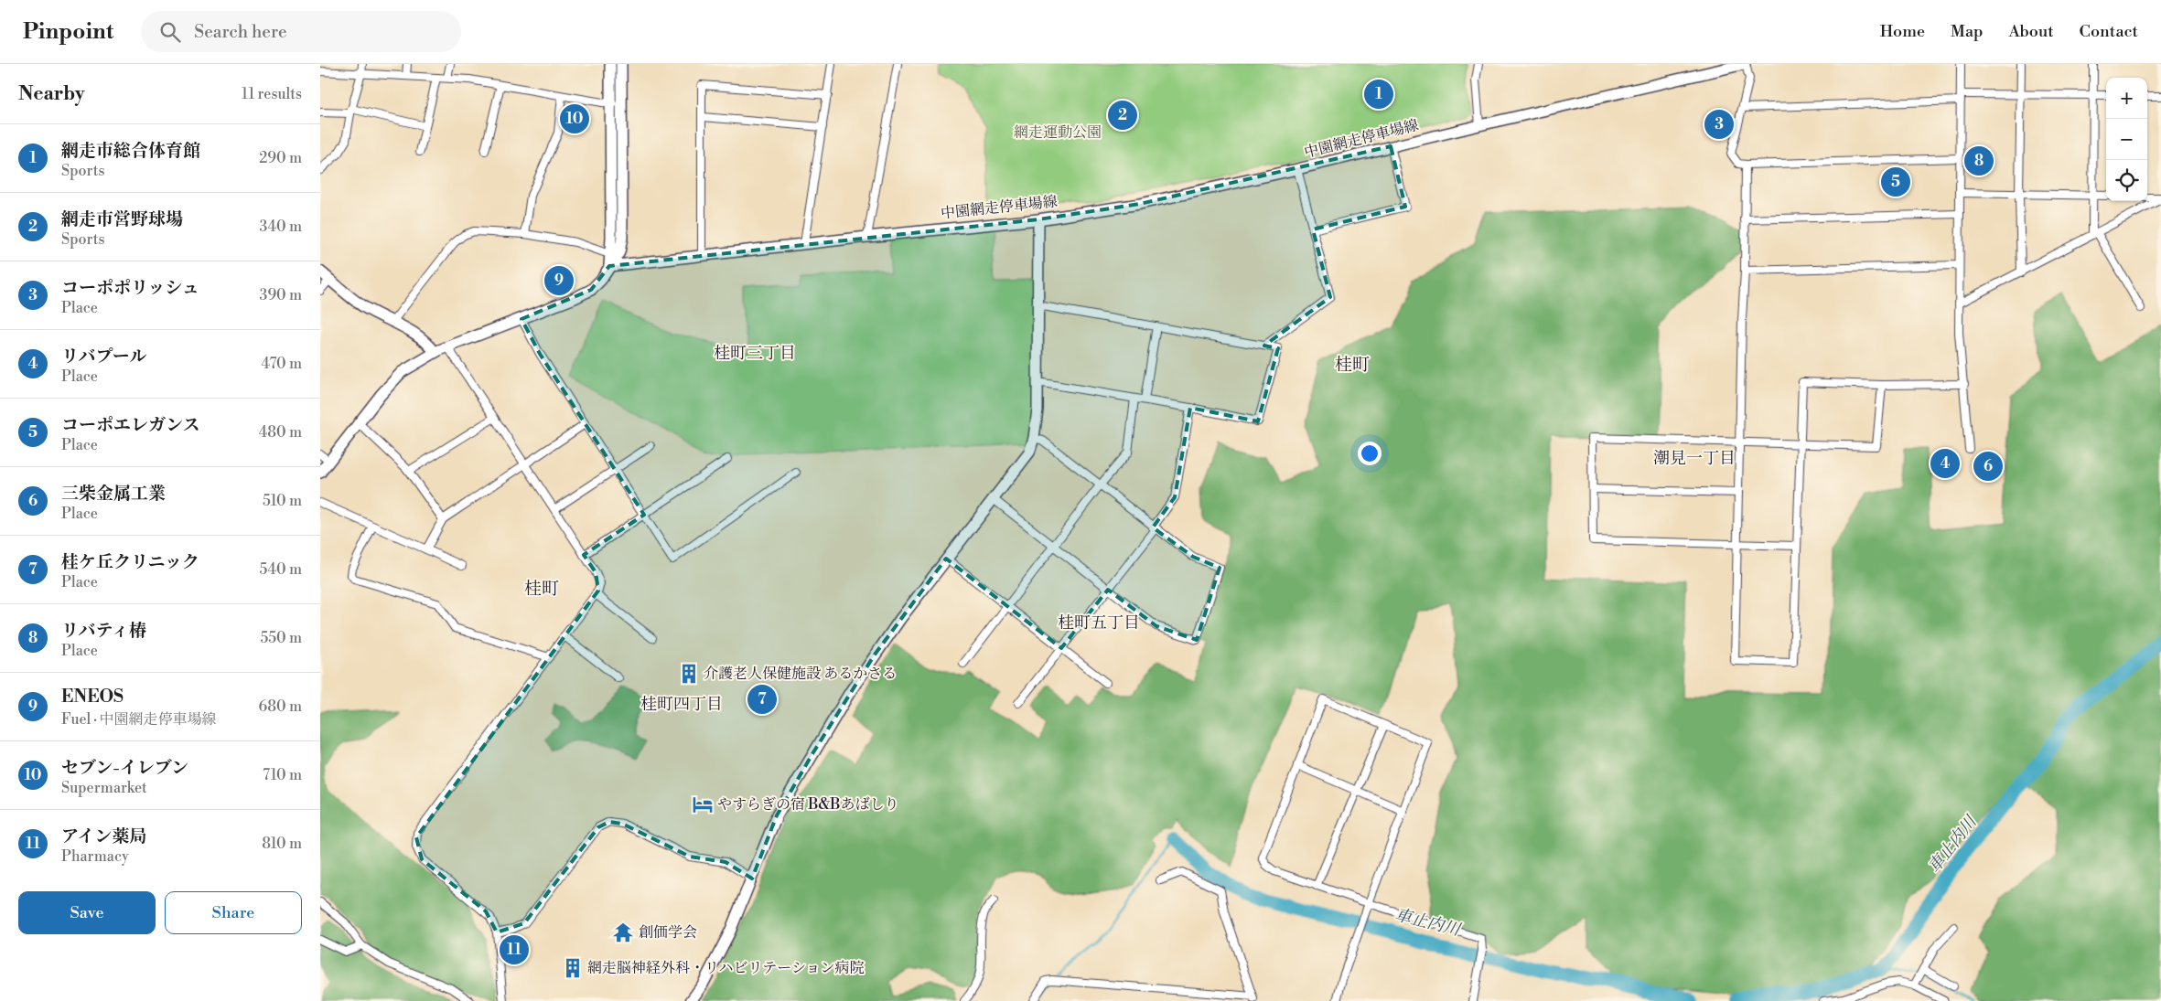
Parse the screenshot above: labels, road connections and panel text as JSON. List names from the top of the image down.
{
  "streets": {
    "main road": ["中園網走停車場線"]
  },
  "districts": [
    "桂町三丁目",
    "桂町",
    "潮見一丁目",
    "桂町",
    "桂町五丁目",
    "桂町四丁目"
  ],
  "water": ["車止内川"],
  "parks": ["網走運動公園"],
  "places": {
    "building": ["介護老人保健施設 あるかさる", "網走脳神経外科・リハビリテーション病院"],
    "hotel": ["やすらぎの宿 B&Bあばしり"],
    "temple": ["創価学会"]
  },
  "page": {
    "header": "Pinpoint",
    "search": "Search here",
    "nav": [
      "Home",
      "Map",
      "About",
      "Contact"
    ],
    "heading": ["Nearby", "11 results"],
    "map_buttons": ["+", "−"],
    "pins": [
      "1",
      "2",
      "10",
      "3",
      "8",
      "5",
      "9",
      "4",
      "6",
      "7",
      "11"
    ],
    "list": [
      {
        "mark": "1",
        "name": "網走市総合体育館",
        "note": "Sports",
        "value": "290 m"
      },
      {
        "mark": "2",
        "name": "網走市営野球場",
        "note": "Sports",
        "value": "340 m"
      },
      {
        "mark": "3",
        "name": "コーポポリッシュ",
        "note": "Place",
        "value": "390 m"
      },
      {
        "mark": "4",
        "name": "リバプール",
        "note": "Place",
        "value": "470 m"
      },
      {
        "mark": "5",
        "name": "コーポエレガンス",
        "note": "Place",
        "value": "480 m"
      },
      {
        "mark": "6",
        "name": "三柴金属工業",
        "note": "Place",
        "value": "510 m"
      },
      {
        "mark": "7",
        "name": "桂ケ丘クリニック",
        "note": "Place",
        "value": "540 m"
      },
      {
        "mark": "8",
        "name": "リバティ椿",
        "note": "Place",
        "value": "550 m"
      },
      {
        "mark": "9",
        "name": "ENEOS",
        "note": "Fuel · 中園網走停車場線",
        "value": "680 m"
      },
      {
        "mark": "10",
        "name": "セブン-イレブン",
        "note": "Supermarket",
        "value": "710 m"
      },
      {
        "mark": "11",
        "name": "アイン薬局",
        "note": "Pharmacy",
        "value": "810 m"
      }
    ],
    "buttons": ["Save", "Share"]
  }
}
